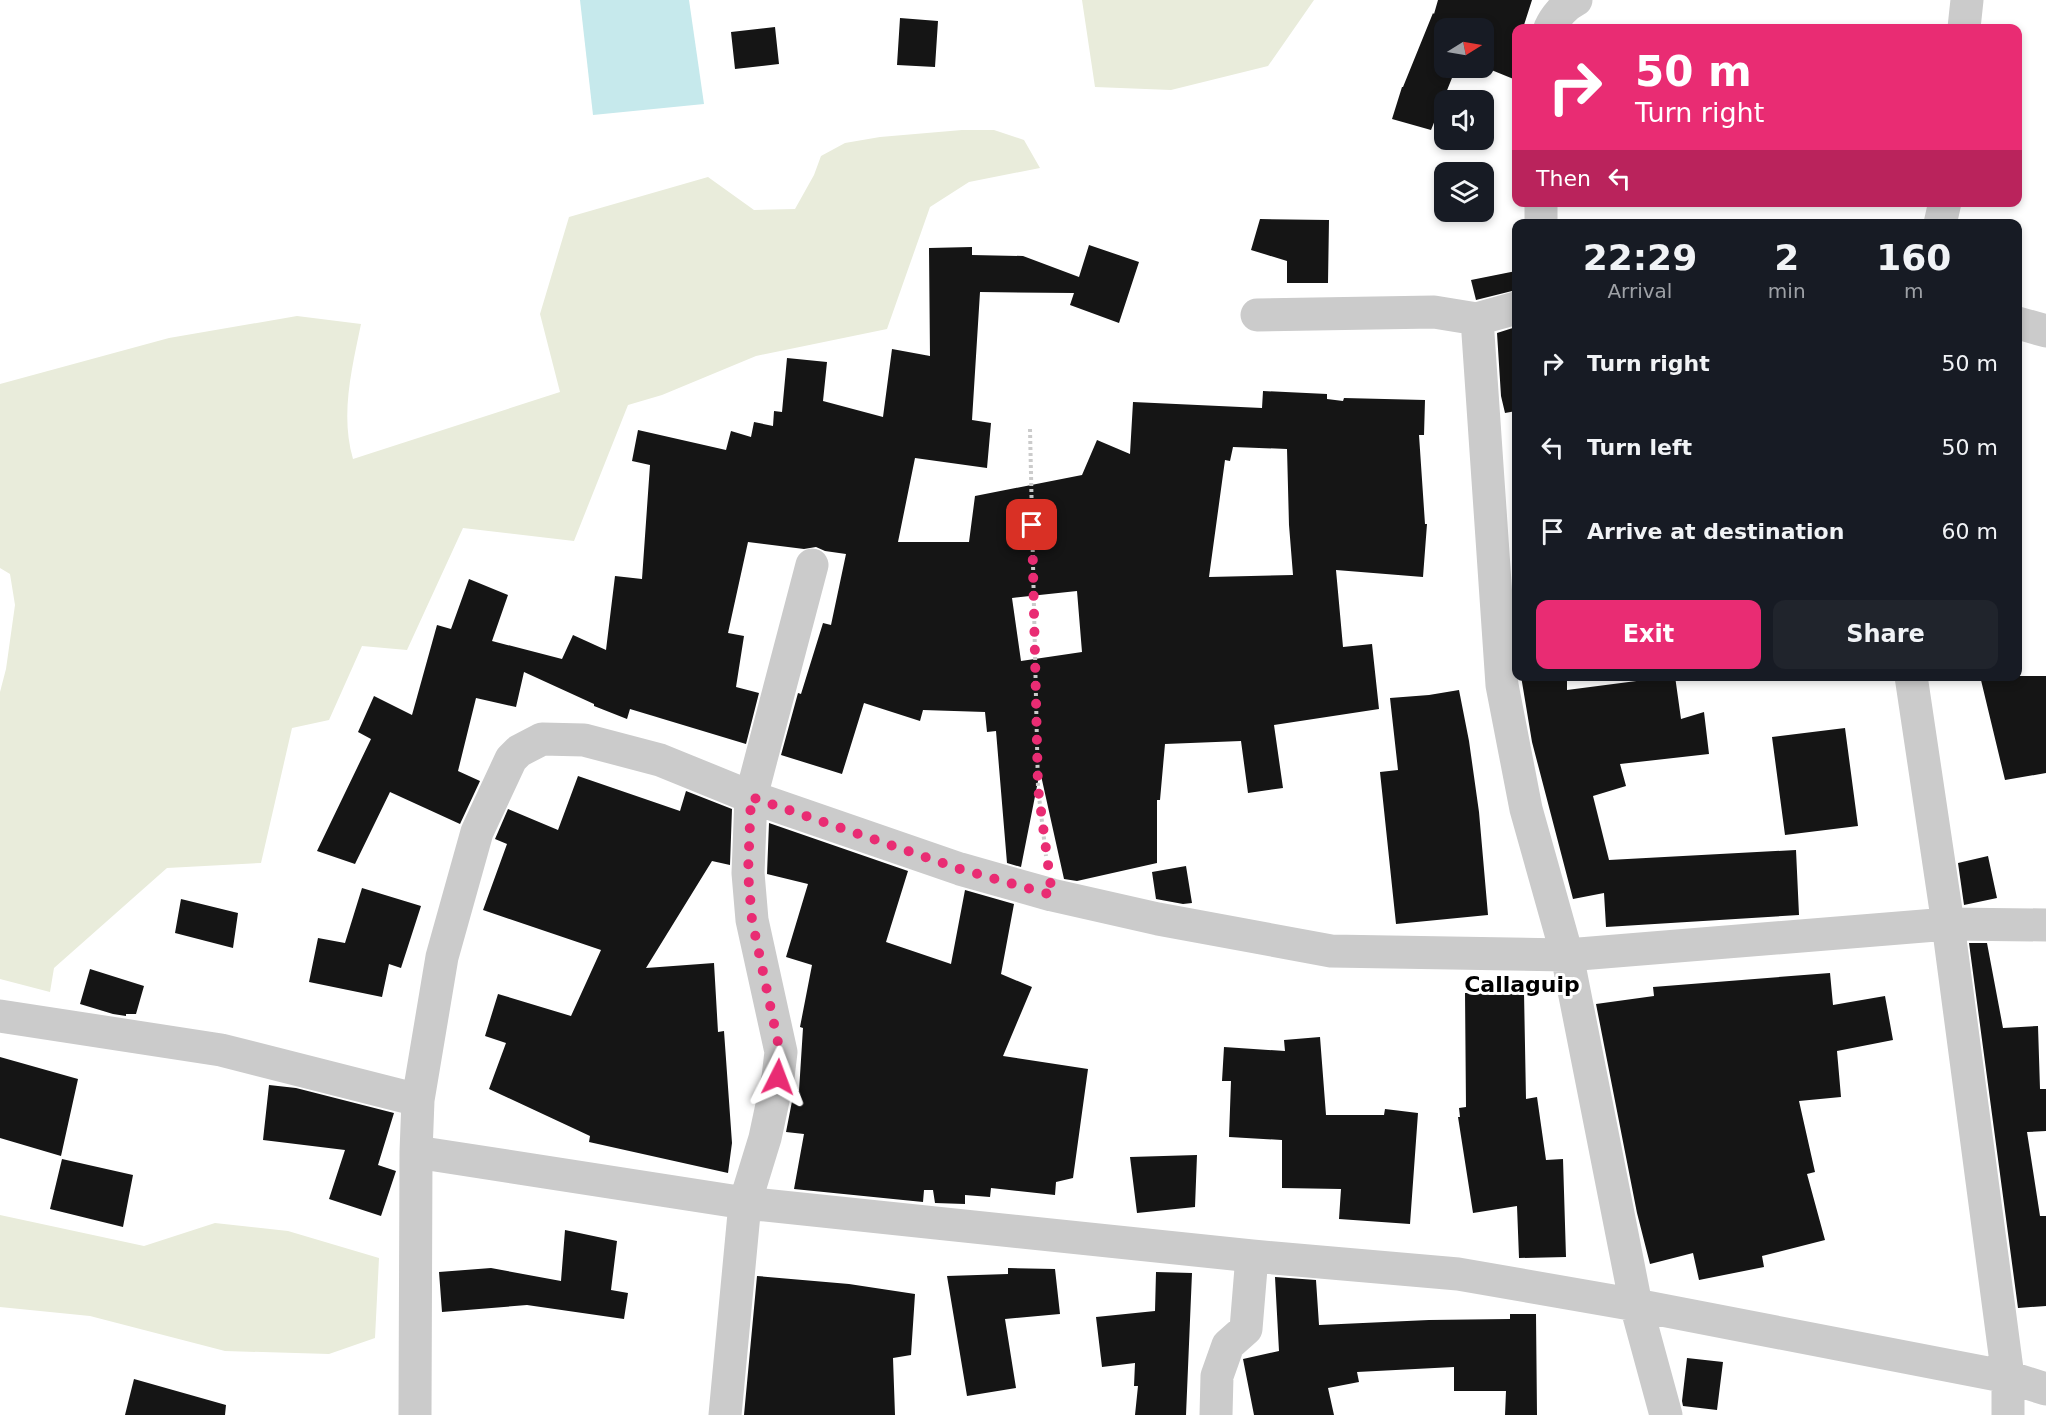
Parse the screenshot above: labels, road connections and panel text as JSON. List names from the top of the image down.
{
  "districts": ["Callaguip"],
  "north": "right",
  "page": {
    "turn": ["50 m", "Turn right"],
    "then": "Then",
    "eta": [
      "22:29",
      "Arrival",
      "2",
      "min",
      "160",
      "m"
    ],
    "list": [
      {
        "name": "Turn right",
        "value": "50 m"
      },
      {
        "name": "Turn left",
        "value": "50 m"
      },
      {
        "name": "Arrive at destination",
        "value": "60 m"
      }
    ],
    "buttons": ["Exit", "Share"]
  }
}
